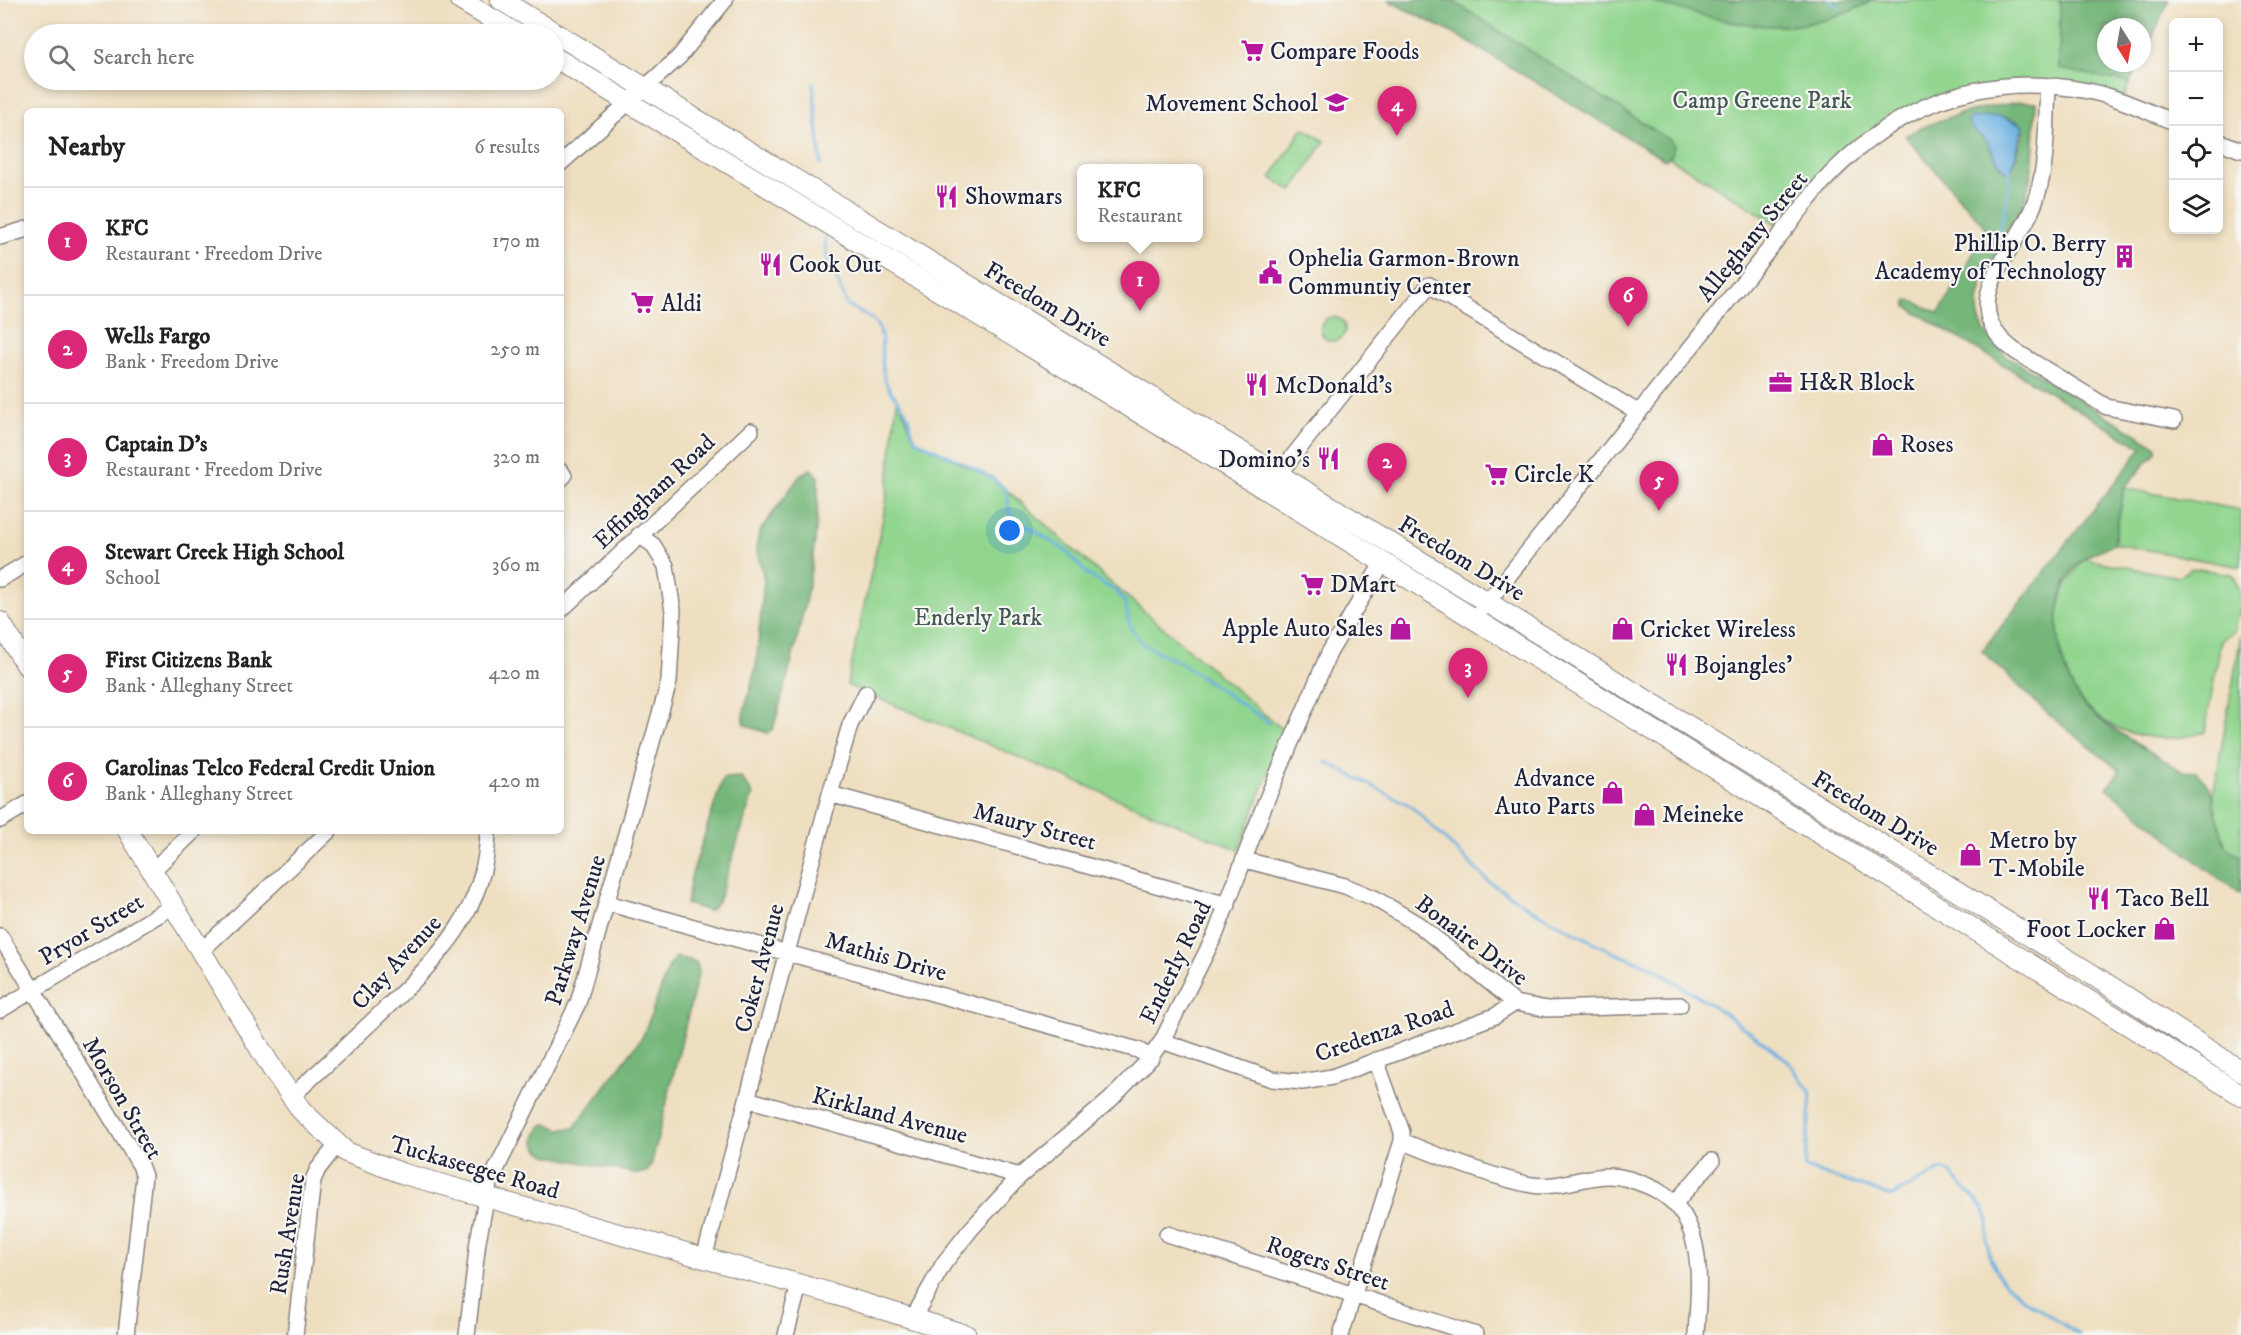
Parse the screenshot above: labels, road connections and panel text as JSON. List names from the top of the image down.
{
  "streets": {
    "main road": ["Freedom Drive", "Tuckaseegee Road"],
    "street": [
      "Alleghany Street",
      "Effingham Road",
      "Maury Street",
      "Pryor Street",
      "Parkway Avenue",
      "Bonaire Drive",
      "Mathis Drive",
      "Clay Avenue",
      "Enderly Road",
      "Coker Avenue",
      "Credenza Road",
      "Morson Street",
      "Kirkland Avenue",
      "Rush Avenue",
      "Rogers Street"
    ]
  },
  "crossings": [
    ["Alleghany Street", "Freedom Drive"],
    ["Freedom Drive", "Enderly Road"],
    ["Effingham Road", "Parkway Avenue"],
    ["Maury Street", "Enderly Road"],
    ["Maury Street", "Coker Avenue"],
    ["Pryor Street", "Morson Street"],
    ["Pryor Street", "Tuckaseegee Road"],
    ["Parkway Avenue", "Mathis Drive"],
    ["Parkway Avenue", "Tuckaseegee Road"],
    ["Bonaire Drive", "Enderly Road"],
    ["Bonaire Drive", "Credenza Road"],
    ["Mathis Drive", "Enderly Road"],
    ["Mathis Drive", "Coker Avenue"],
    ["Clay Avenue", "Tuckaseegee Road"],
    ["Enderly Road", "Credenza Road"],
    ["Enderly Road", "Kirkland Avenue"],
    ["Enderly Road", "Tuckaseegee Road"],
    ["Coker Avenue", "Kirkland Avenue"],
    ["Coker Avenue", "Tuckaseegee Road"],
    ["Tuckaseegee Road", "Rush Avenue"]
  ],
  "parks": ["Camp Greene Park", "Enderly Park"],
  "places": {
    "supermarket": [
      "Compare Foods",
      "Aldi",
      "Circle K",
      "DMart"
    ],
    "school or university": ["Movement School"],
    "restaurant": [
      "Showmars",
      "Cook Out",
      "McDonald's",
      "Domino's",
      "Bojangles'",
      "Taco Bell"
    ],
    "building": ["Phillip O. Berry Academy of Technology"],
    "public building": ["Ophelia Garmon-Brown Communtiy Center"],
    "office": ["H&R Block"],
    "shop": [
      "Roses",
      "Apple Auto Sales",
      "Cricket Wireless",
      "Advance Auto Parts",
      "Meineke",
      "Metro by T-Mobile",
      "Foot Locker"
    ]
  },
  "north": "bottom",
  "page": {
    "map_buttons": ["+", "−"],
    "search": "Search here",
    "pins": [
      "4",
      "1",
      "6",
      "2",
      "5",
      "3"
    ],
    "heading": ["Nearby", "6 results"],
    "popup": ["KFC", "Restaurant"],
    "list": [
      {
        "mark": "1",
        "name": "KFC",
        "note": "Restaurant · Freedom Drive",
        "value": "170 m"
      },
      {
        "mark": "2",
        "name": "Wells Fargo",
        "note": "Bank · Freedom Drive",
        "value": "250 m"
      },
      {
        "mark": "3",
        "name": "Captain D's",
        "note": "Restaurant · Freedom Drive",
        "value": "320 m"
      },
      {
        "mark": "4",
        "name": "Stewart Creek High School",
        "note": "School",
        "value": "360 m"
      },
      {
        "mark": "5",
        "name": "First Citizens Bank",
        "note": "Bank · Alleghany Street",
        "value": "420 m"
      },
      {
        "mark": "6",
        "name": "Carolinas Telco Federal Credit Union",
        "note": "Bank · Alleghany Street",
        "value": "420 m"
      }
    ]
  }
}
